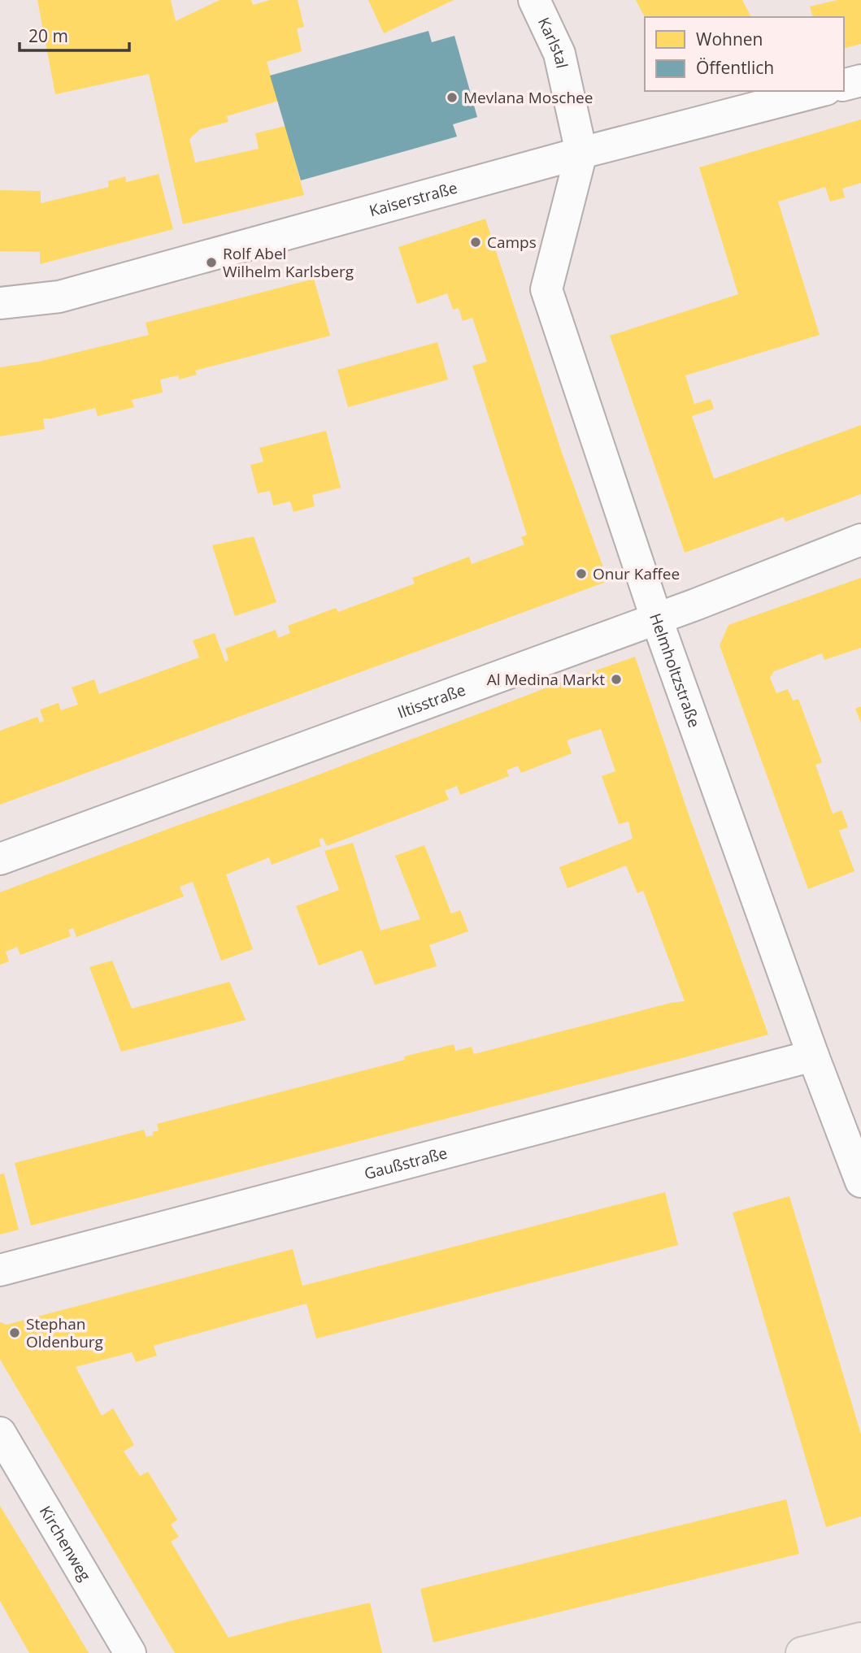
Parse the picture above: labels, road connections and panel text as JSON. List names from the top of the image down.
{
  "streets": {
    "street": [
      "Karlstal",
      "Kaiserstraße",
      "Helmholtzstraße",
      "Iltisstraße",
      "Gaußstraße",
      "Kirchenweg"
    ]
  },
  "crossings": [
    ["Karlstal", "Kaiserstraße"],
    ["Karlstal", "Helmholtzstraße"],
    ["Kaiserstraße", "Helmholtzstraße"],
    ["Helmholtzstraße", "Iltisstraße"],
    ["Helmholtzstraße", "Gaußstraße"]
  ],
  "places": [
    "Mevlana Moschee",
    "Camps",
    "Rolf Abel Wilhelm Karlsberg",
    "Onur Kaffee",
    "Al Medina Markt",
    "Stephan Oldenburg"
  ],
  "legend": ["Wohnen", "Öffentlich"],
  "scale_bar": "20 m"
}
